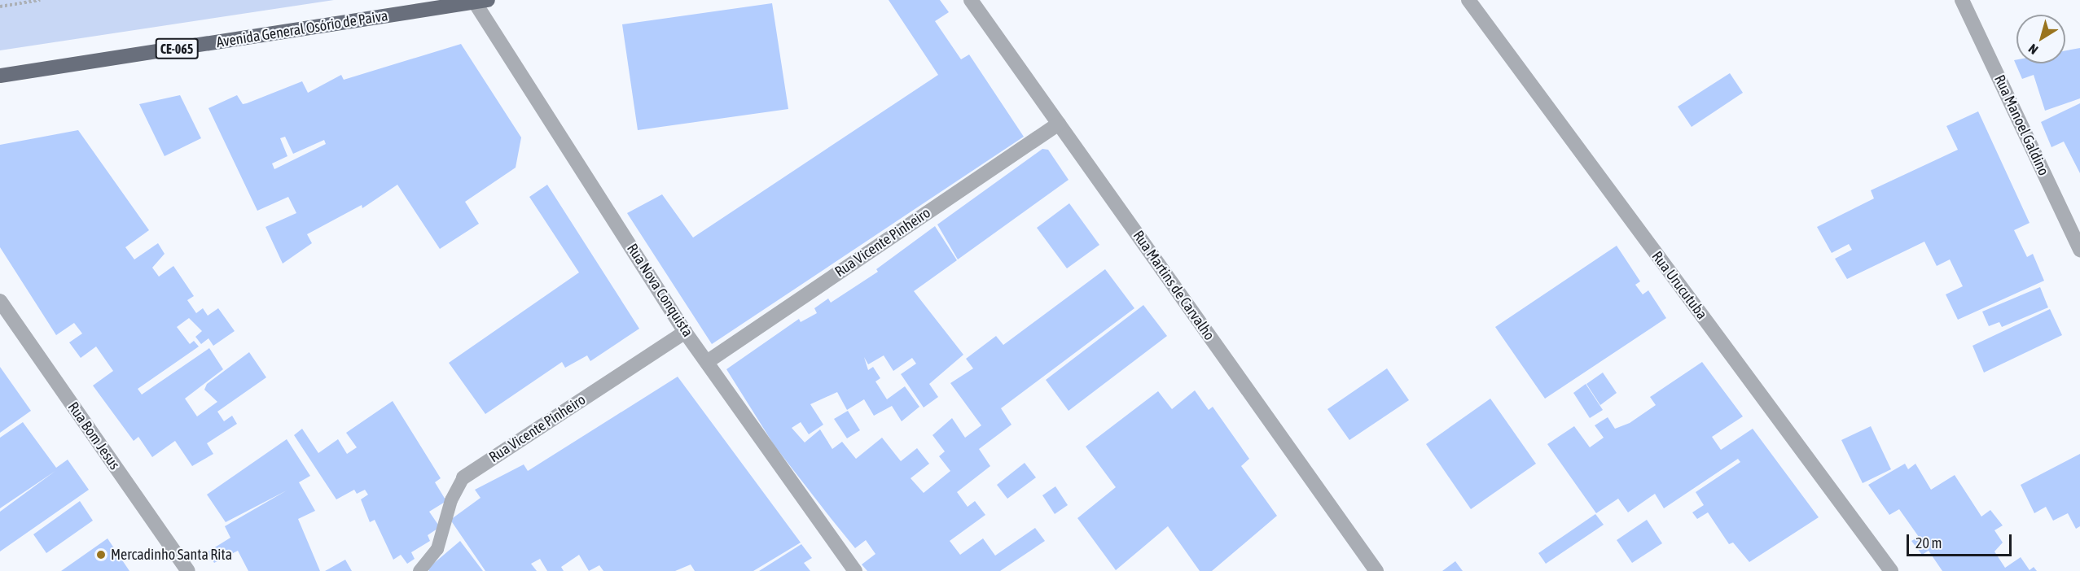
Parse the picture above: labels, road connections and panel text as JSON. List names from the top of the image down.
{
  "streets": {
    "main road": ["Avenida General Osório de Paiva", "CE-065"],
    "street": [
      "Rua Manoel Galdino",
      "Rua Vicente Pinheiro",
      "Rua Martins de Carvalho",
      "Rua Urucutuba",
      "Rua Nova Conquista",
      "Rua Bom Jesus"
    ]
  },
  "crossings": [
    ["Avenida General Osório de Paiva", "Rua Nova Conquista"],
    ["Rua Vicente Pinheiro", "Rua Martins de Carvalho"],
    ["Rua Vicente Pinheiro", "Rua Nova Conquista"]
  ],
  "places": ["Mercadinho Santa Rita"],
  "scale_bar": "20 m",
  "north": "bottom left"
}
